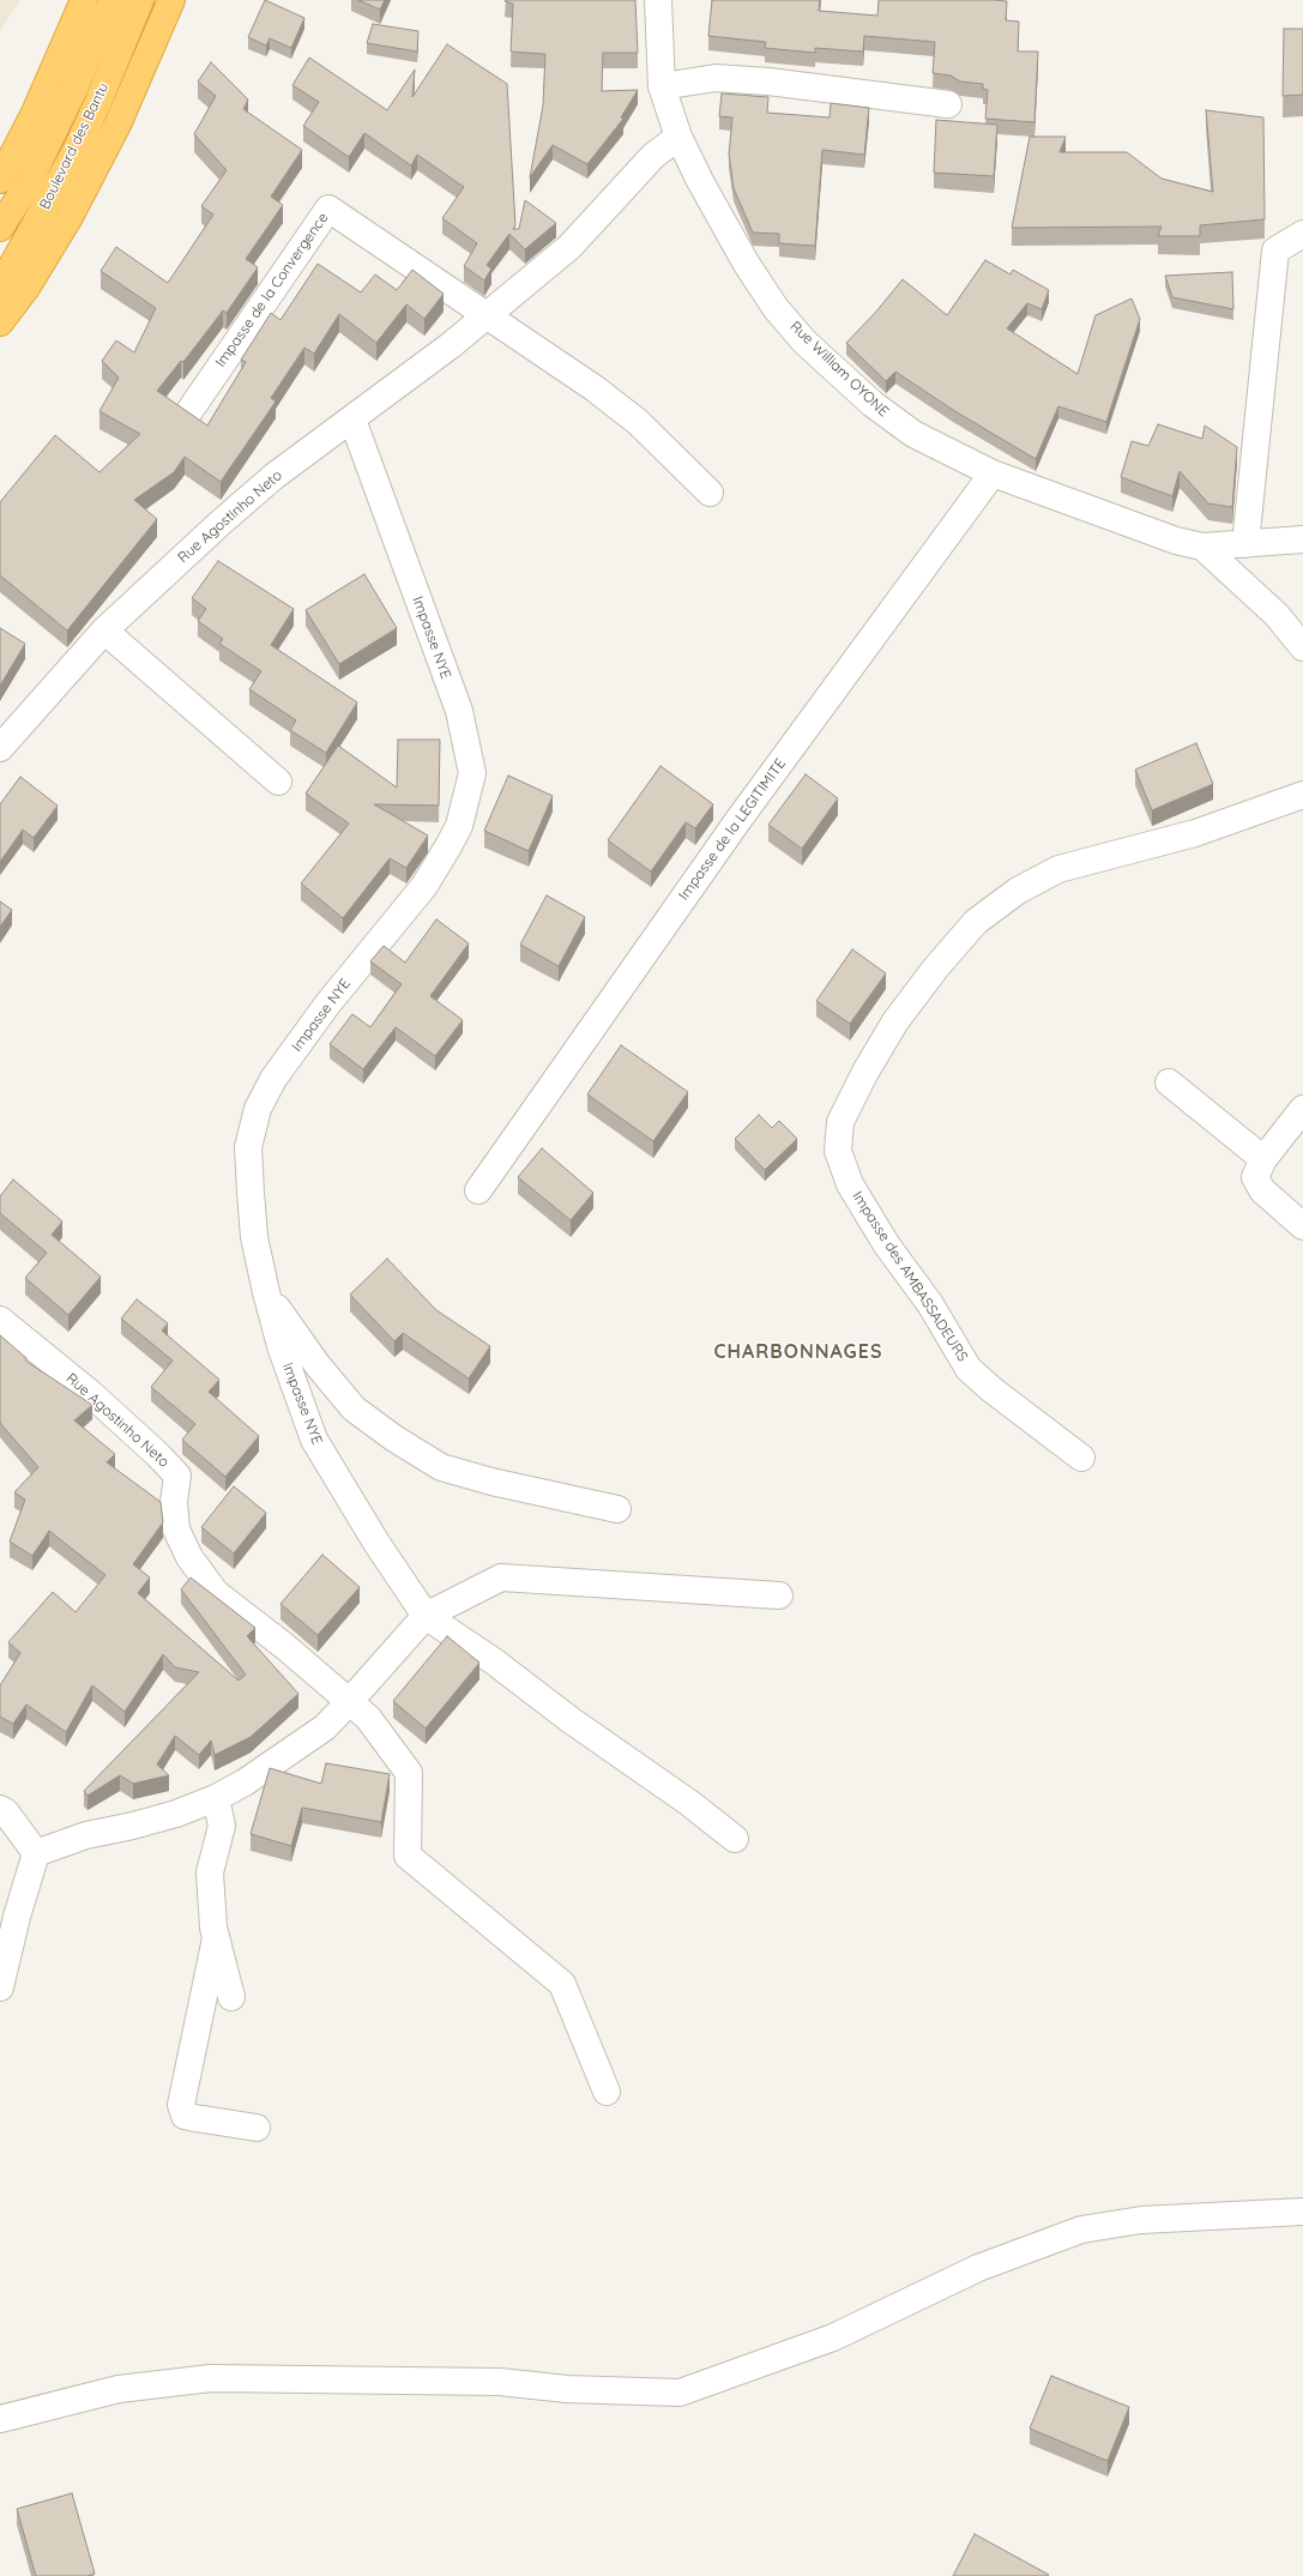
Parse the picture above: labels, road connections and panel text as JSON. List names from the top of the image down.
{
  "streets": {
    "highway": ["Boulevard des Bantu"],
    "street": [
      "Impasse de la Convergence",
      "Rue William OYONE",
      "Rue Agostinho Neto",
      "Impasse NYE",
      "Impasse de la LEGITIMITE",
      "Impasse des AMBASSADEURS"
    ]
  },
  "crossings": [
    ["Impasse de la Convergence", "Rue Agostinho Neto"],
    ["Rue William OYONE", "Rue Agostinho Neto"],
    ["Rue William OYONE", "Impasse de la LEGITIMITE"],
    ["Rue Agostinho Neto", "Impasse NYE"]
  ],
  "districts": ["CHARBONNAGES"]
}
